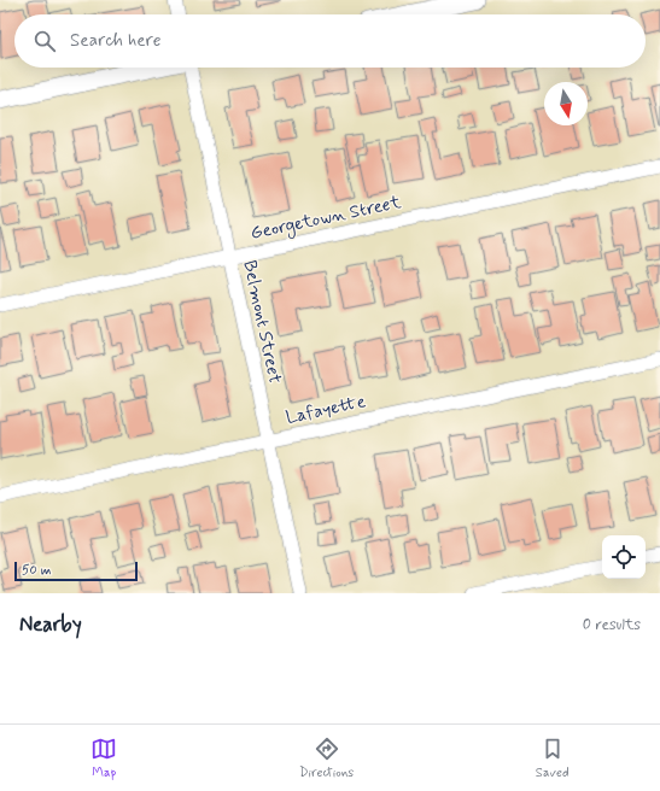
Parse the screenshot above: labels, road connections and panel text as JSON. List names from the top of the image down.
{
  "streets": {
    "street": ["Georgetown Street", "Belmont Street", "Lafayette"]
  },
  "crossings": [
    ["Georgetown Street", "Belmont Street"],
    ["Belmont Street", "Lafayette"]
  ],
  "scale_bar": "50 m",
  "north": "bottom",
  "page": {
    "search": "Search here",
    "scale": "50 m",
    "heading": ["Nearby", "0 results"],
    "nav": ["Map", "Directions", "Saved"]
  }
}
